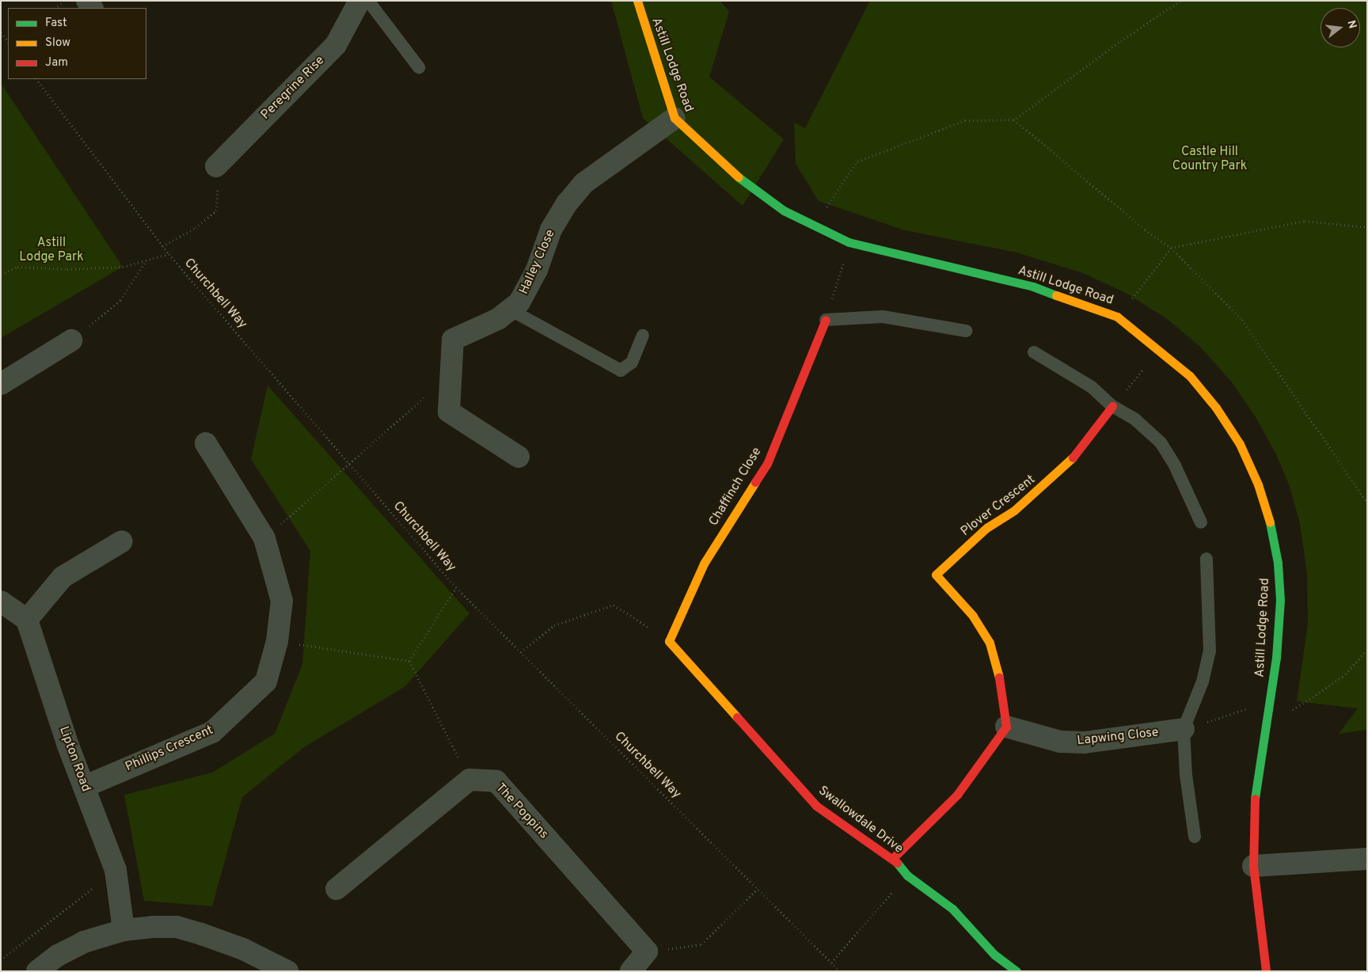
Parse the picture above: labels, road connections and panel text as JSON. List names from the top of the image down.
{
  "streets": {
    "street": [
      "Astill Lodge Road",
      "Peregrine Rise",
      "Halley Close",
      "Chaffinch Close",
      "Plover Crescent",
      "Lapwing Close",
      "Phillips Crescent",
      "Lipton Road",
      "The Poppins",
      "Swallowdale Drive"
    ],
    "path": ["Churchbell Way"]
  },
  "crossings": [
    ["Astill Lodge Road", "Halley Close"],
    ["Chaffinch Close", "Swallowdale Drive"],
    ["Plover Crescent", "Lapwing Close"],
    ["Phillips Crescent", "Lipton Road"]
  ],
  "parks": ["Castle Hill Country Park", "Astill Lodge Park"],
  "legend": ["Fast", "Slow", "Jam"],
  "north": "right"
}
